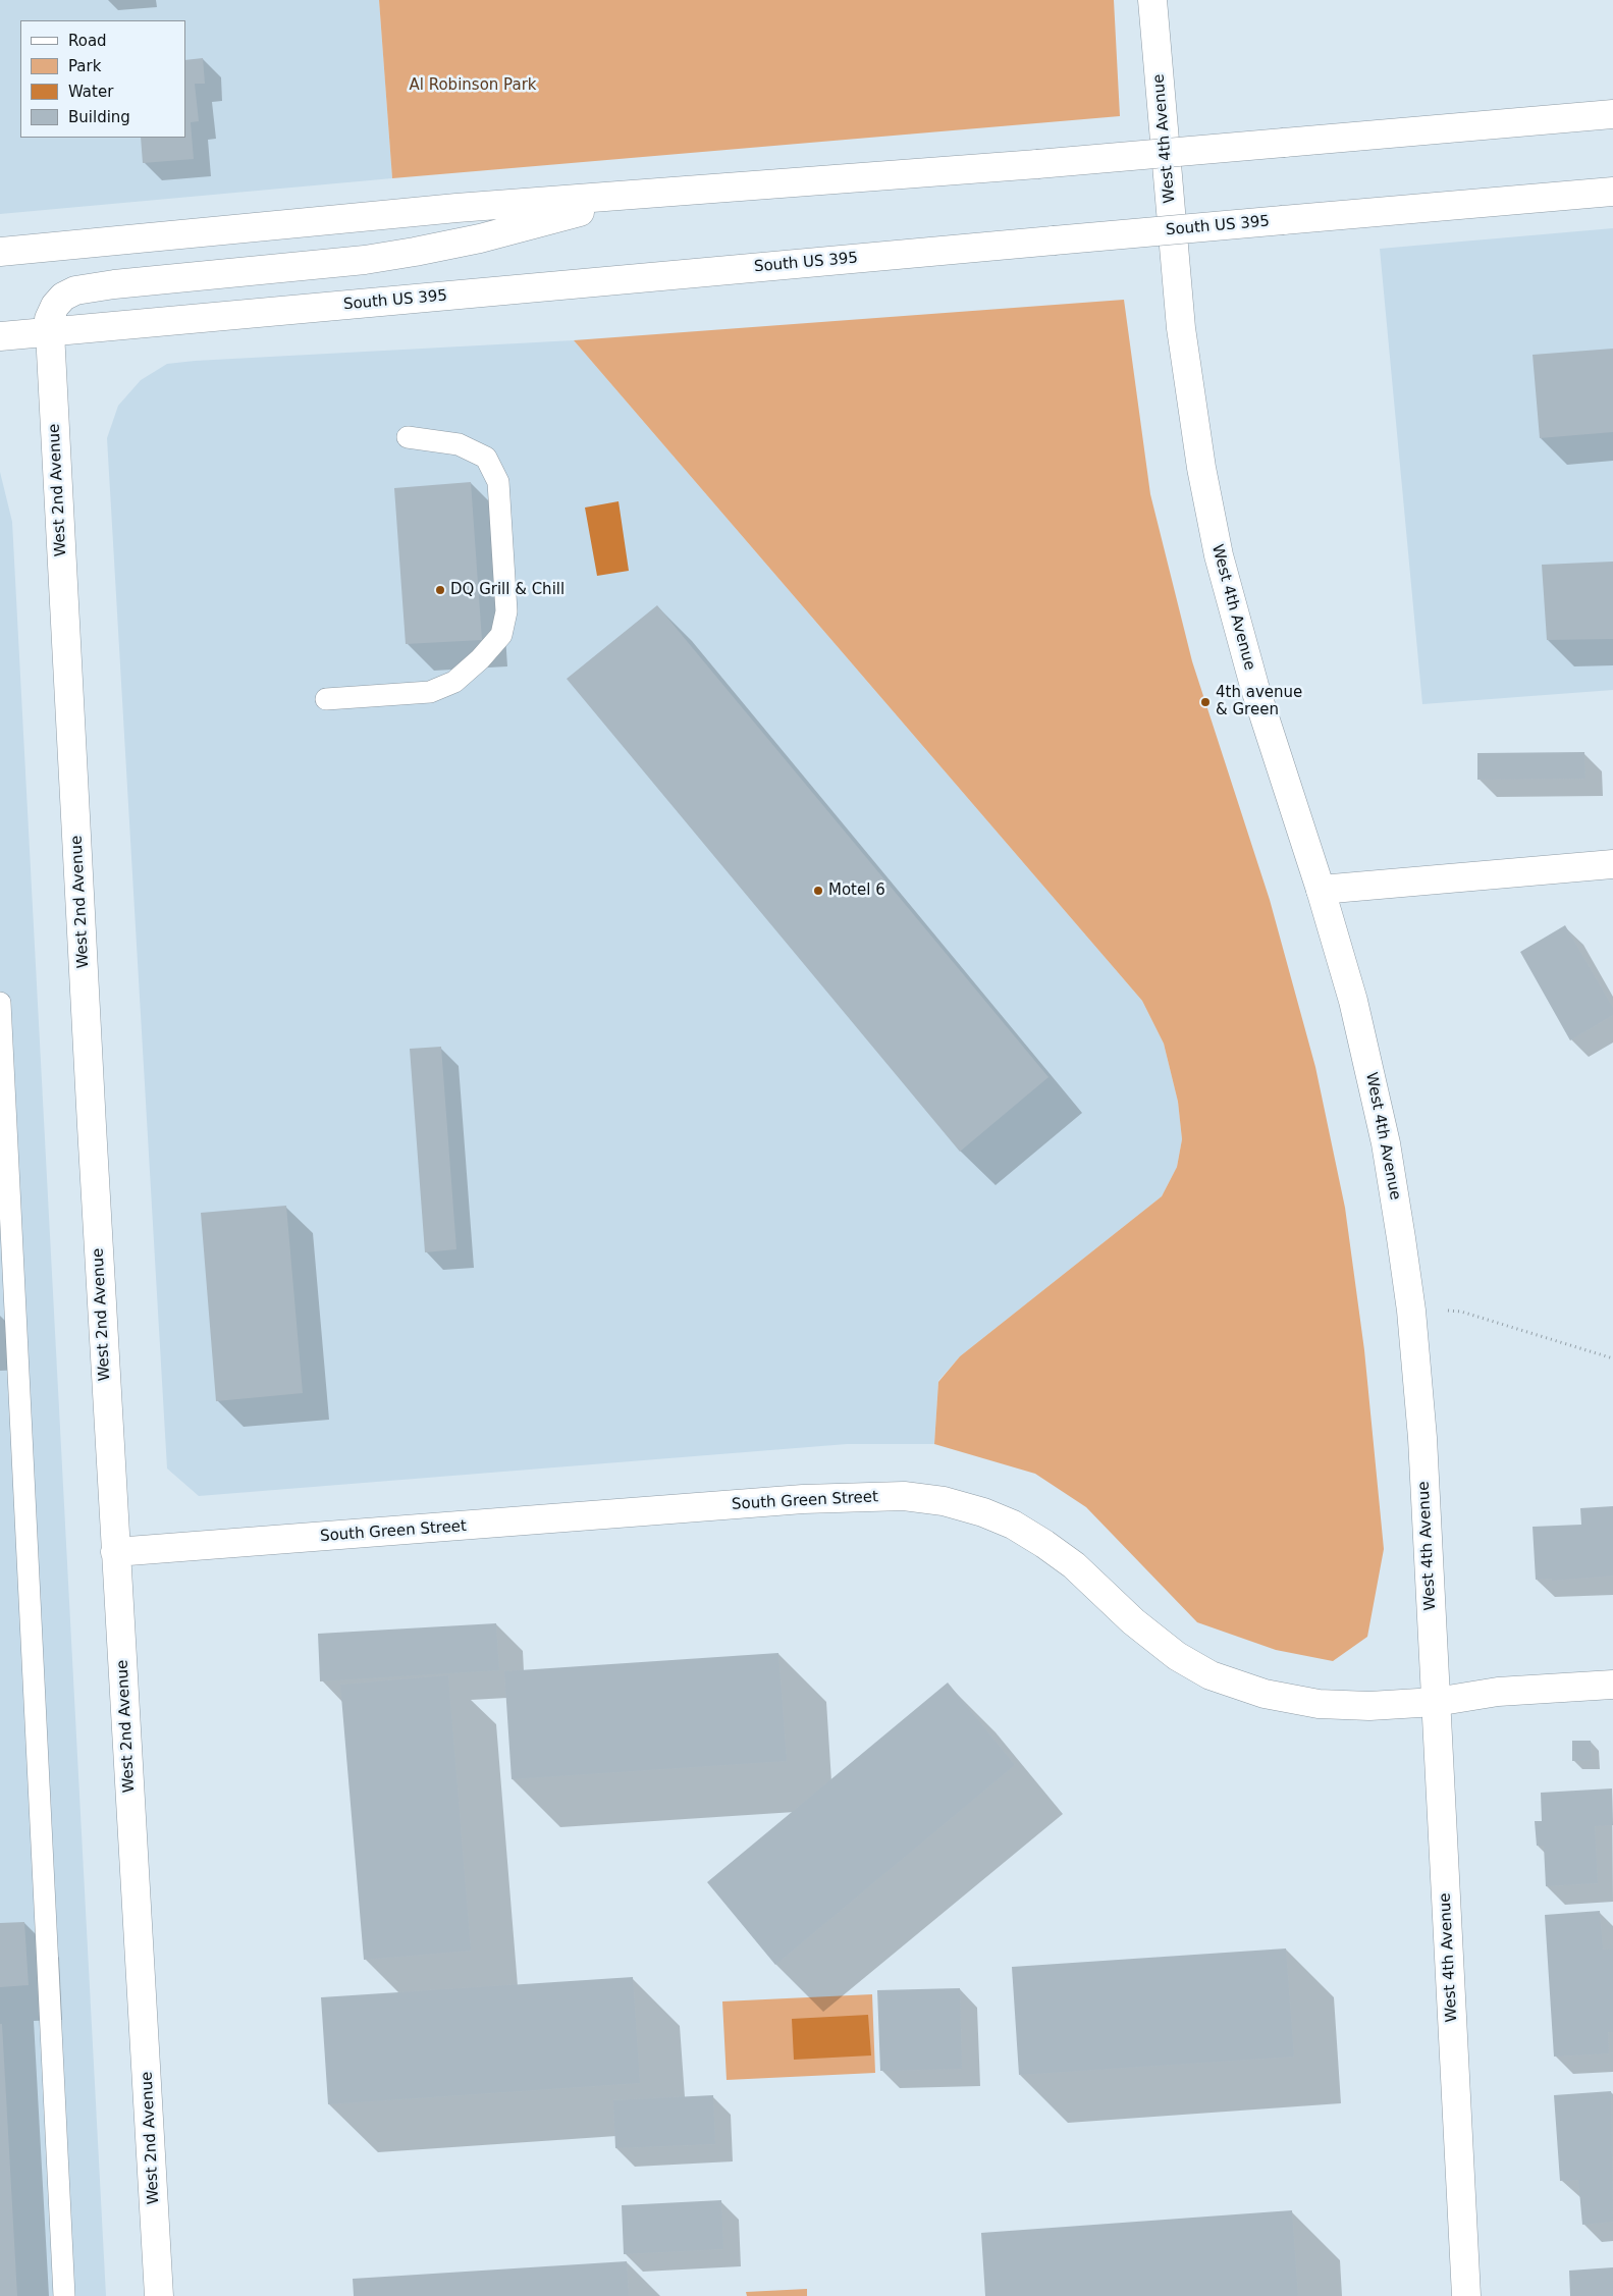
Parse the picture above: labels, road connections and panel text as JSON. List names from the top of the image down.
{
  "streets": {
    "main road": [
      "West 4th Avenue",
      "South US 395",
      "West 2nd Avenue",
      "South Green Street"
    ]
  },
  "crossings": [
    ["West 4th Avenue", "South Green Street"],
    ["South US 395", "West 2nd Avenue"],
    ["West 2nd Avenue", "South Green Street"]
  ],
  "parks": ["Al Robinson Park"],
  "places": ["DQ Grill & Chill", "4th avenue & Green", "Motel 6"],
  "legend": [
    "Road",
    "Park",
    "Water",
    "Building"
  ]
}
